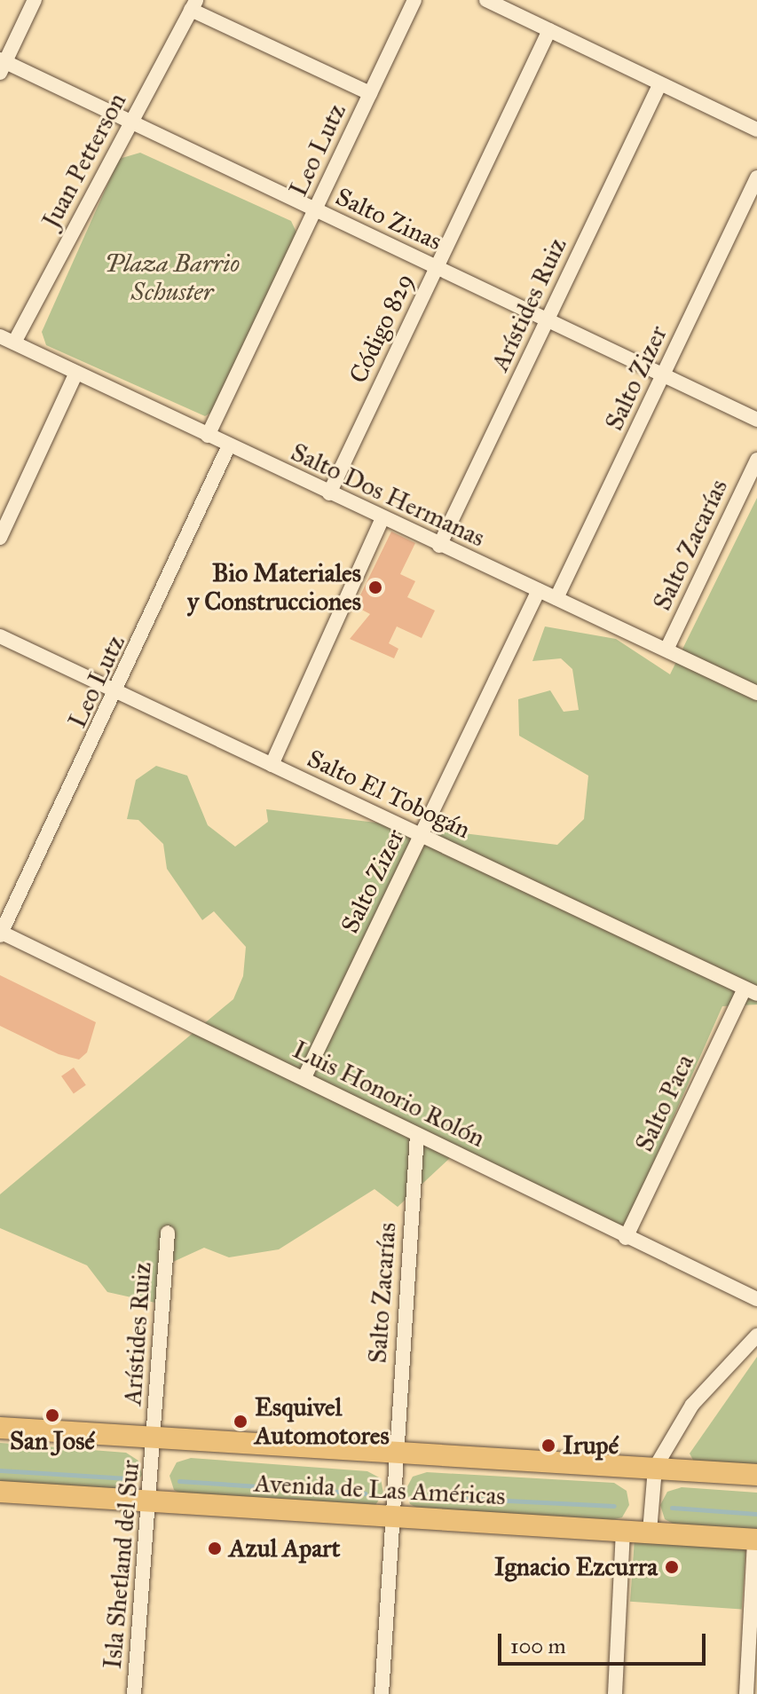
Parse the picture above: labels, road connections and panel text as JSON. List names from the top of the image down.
{
  "streets": {
    "main road": ["Avenida de Las Américas"],
    "street": [
      "Leo Lutz",
      "Juan Petterson",
      "Salto Zinas",
      "Arístides Ruiz",
      "Código 829",
      "Salto Zizer",
      "Salto Dos Hermanas",
      "Salto Zacarías",
      "Salto El Tobogán",
      "Luis Honorio Rolón",
      "Salto Paca",
      "Isla Shetland del Sur"
    ]
  },
  "crossings": [
    ["Leo Lutz", "Salto Zinas"],
    ["Leo Lutz", "Salto Dos Hermanas"],
    ["Leo Lutz", "Salto El Tobogán"],
    ["Leo Lutz", "Luis Honorio Rolón"],
    ["Juan Petterson", "Salto Zinas"],
    ["Juan Petterson", "Salto Dos Hermanas"],
    ["Salto Zinas", "Arístides Ruiz"],
    ["Salto Zinas", "Código 829"],
    ["Salto Zinas", "Salto Zizer"],
    ["Arístides Ruiz", "Salto Dos Hermanas"],
    ["Arístides Ruiz", "Avenida de Las Américas"],
    ["Arístides Ruiz", "Isla Shetland del Sur"],
    ["Código 829", "Salto Dos Hermanas"],
    ["Salto Zizer", "Salto Dos Hermanas"],
    ["Salto Zizer", "Salto El Tobogán"],
    ["Salto Zizer", "Luis Honorio Rolón"],
    ["Salto Dos Hermanas", "Salto Zacarías"],
    ["Salto Zacarías", "Luis Honorio Rolón"],
    ["Salto Zacarías", "Avenida de Las Américas"],
    ["Salto El Tobogán", "Salto Paca"],
    ["Luis Honorio Rolón", "Salto Paca"],
    ["Avenida de Las Américas", "Isla Shetland del Sur"]
  ],
  "parks": ["Plaza Barrio Schuster"],
  "places": [
    "Bio Materiales y Construcciones",
    "San José",
    "Esquivel Automotores",
    "Irupé",
    "Azul Apart",
    "Ignacio Ezcurra"
  ],
  "scale_bar": "100 m"
}
